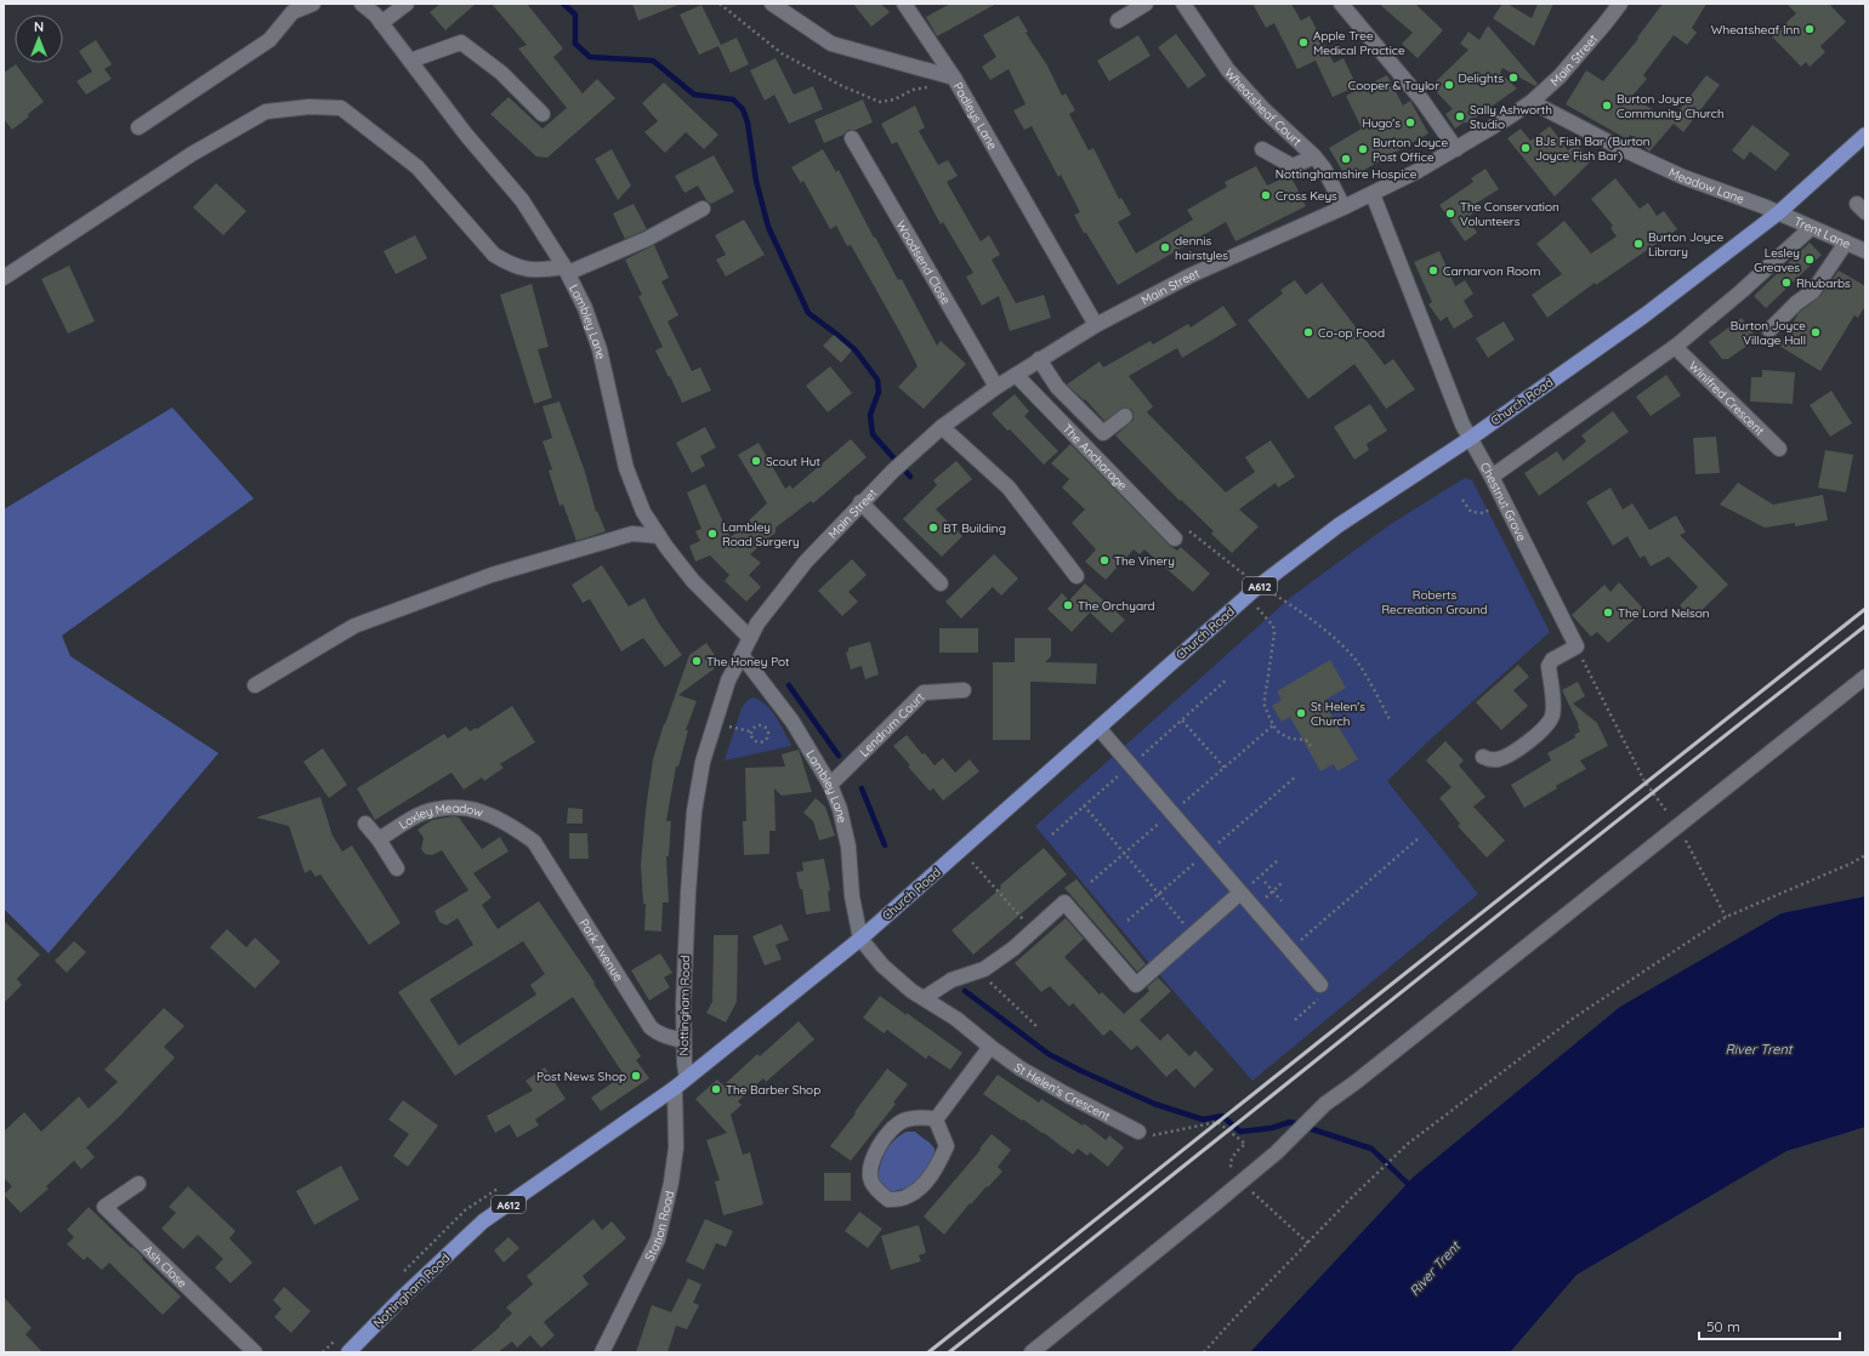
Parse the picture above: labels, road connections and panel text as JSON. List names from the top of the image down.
{
  "streets": {
    "main road": ["Church Road", "A612", "Nottingham Road"],
    "street": [
      "Main Street",
      "Wheatsheaf Court",
      "Padleys Lane",
      "Meadow Lane",
      "Trent Lane",
      "Woodsend Close",
      "Lambley Lane",
      "Winifred Crescent",
      "The Anchorage",
      "Chestnut Grove",
      "Lendrum Court",
      "Loxley Meadow",
      "Park Avenue",
      "St Helen's Crescent",
      "Station Road",
      "Ash Close"
    ]
  },
  "crossings": [
    ["Main Street", "Wheatsheaf Court"],
    ["Main Street", "Padleys Lane"],
    ["Main Street", "Meadow Lane"],
    ["Main Street", "Woodsend Close"],
    ["Main Street", "The Anchorage"],
    ["Main Street", "Chestnut Grove"],
    ["Main Street", "Nottingham Road"],
    ["Meadow Lane", "Trent Lane"],
    ["Meadow Lane", "Church Road"],
    ["Trent Lane", "Church Road"],
    ["Lambley Lane", "Church Road"],
    ["Lambley Lane", "Lendrum Court"],
    ["Lambley Lane", "Nottingham Road"],
    ["Lambley Lane", "St Helen's Crescent"],
    ["Church Road", "Chestnut Grove"],
    ["Church Road", "Nottingham Road"],
    ["Church Road", "St Helen's Crescent"],
    ["Loxley Meadow", "Park Avenue"],
    ["Park Avenue", "Nottingham Road"],
    ["Nottingham Road", "Station Road"]
  ],
  "water": ["River Trent"],
  "parks": ["Roberts Recreation Ground"],
  "places": [
    "Wheatsheaf Inn",
    "Apple Tree Medical Practice",
    "Delights",
    "Cooper & Taylor",
    "Burton Joyce Community Church",
    "Sally Ashworth Studio",
    "Hugo's",
    "BJs Fish Bar (Burton Joyce Fish Bar)",
    "Burton Joyce Post Office",
    "Nottinghamshire Hospice",
    "Cross Keys",
    "The Conservation Volunteers",
    "Burton Joyce Library",
    "dennis hairstyles",
    "Lesley Greaves",
    "Carnarvon Room",
    "Rhubarbs",
    "Co-op Food",
    "Burton Joyce Village Hall",
    "Scout Hut",
    "BT Building",
    "Lambley Road Surgery",
    "The Vinery",
    "The Orchyard",
    "The Lord Nelson",
    "The Honey Pot",
    "St Helen's Church",
    "Post News Shop",
    "The Barber Shop"
  ],
  "scale_bar": "50 m",
  "north": "top"
}
